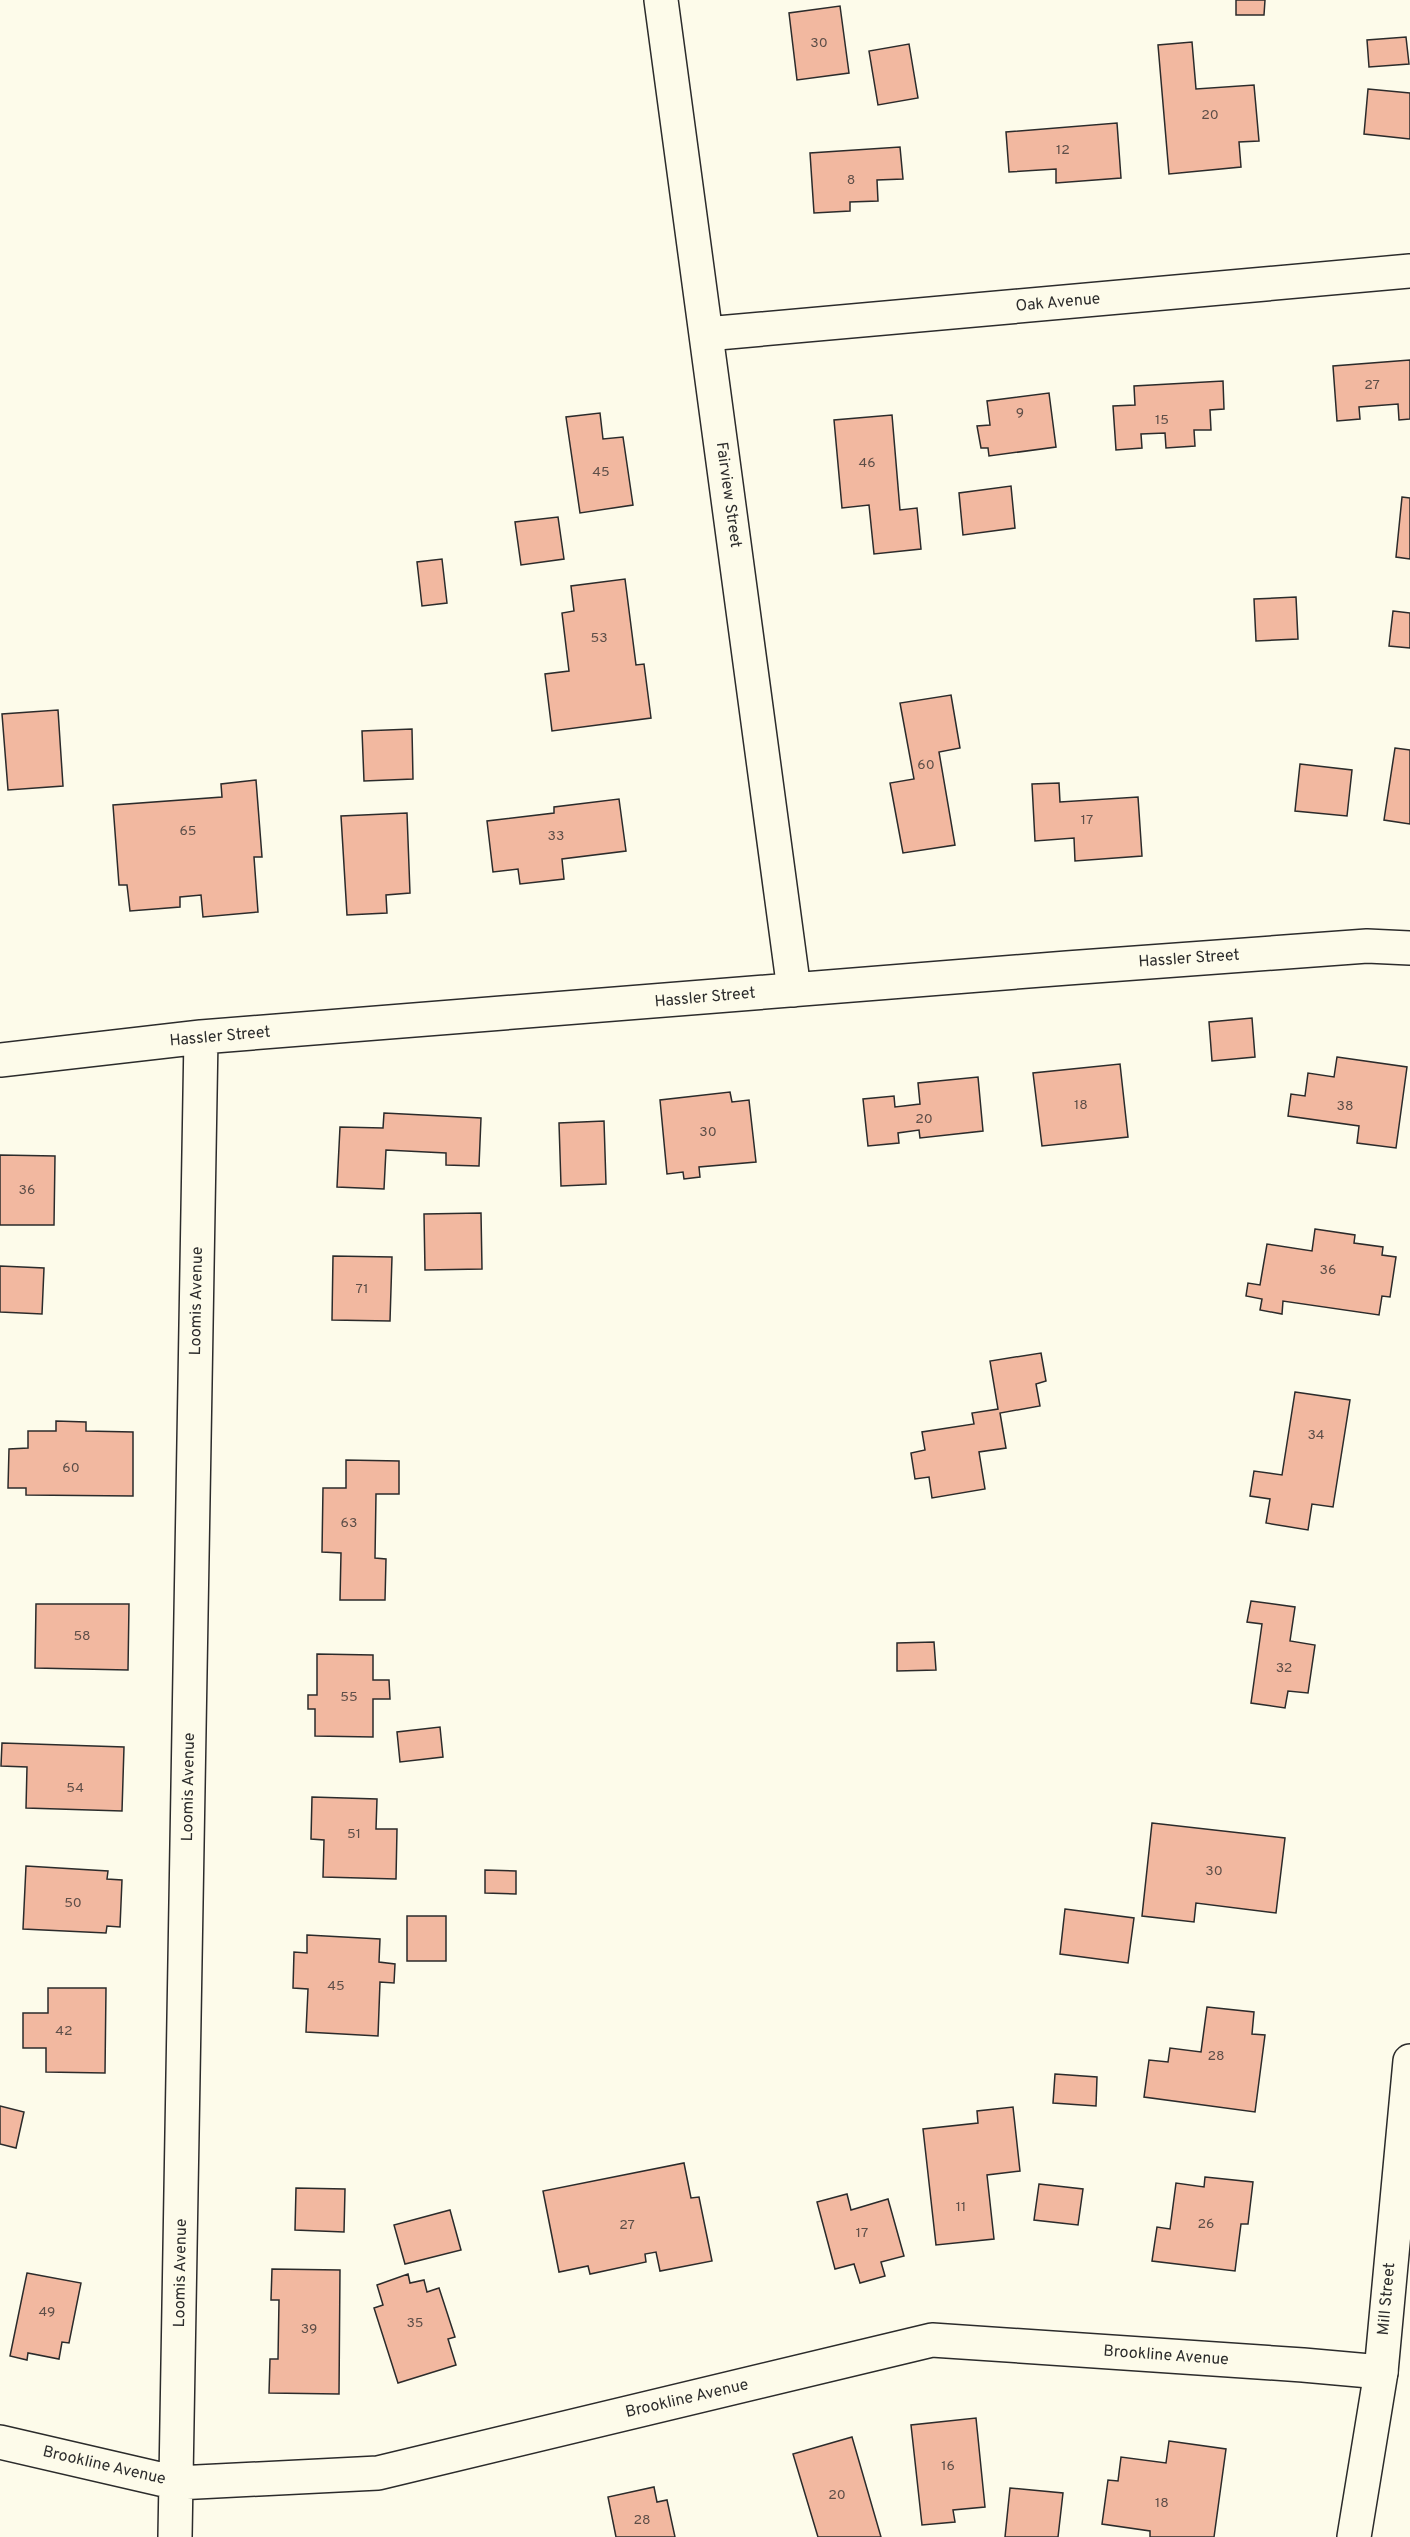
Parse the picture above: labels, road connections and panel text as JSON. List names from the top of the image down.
{
  "streets": {
    "street": [
      "Oak Avenue",
      "Fairview Street",
      "Hassler Street",
      "Loomis Avenue",
      "Mill Street",
      "Brookline Avenue"
    ]
  },
  "crossings": [
    ["Oak Avenue", "Fairview Street"],
    ["Fairview Street", "Hassler Street"],
    ["Hassler Street", "Loomis Avenue"],
    ["Loomis Avenue", "Brookline Avenue"],
    ["Mill Street", "Brookline Avenue"]
  ],
  "house_numbers": [
    "30",
    "20",
    "12",
    "8",
    "27",
    "9",
    "15",
    "46",
    "45",
    "53",
    "60",
    "17",
    "65",
    "33",
    "18",
    "38",
    "20",
    "30",
    "36",
    "36",
    "71",
    "34",
    "60",
    "63",
    "58",
    "32",
    "55",
    "54",
    "51",
    "30",
    "50",
    "45",
    "42",
    "28",
    "11",
    "26",
    "27",
    "17",
    "49",
    "35",
    "39",
    "16",
    "20",
    "18",
    "28"
  ]
}
